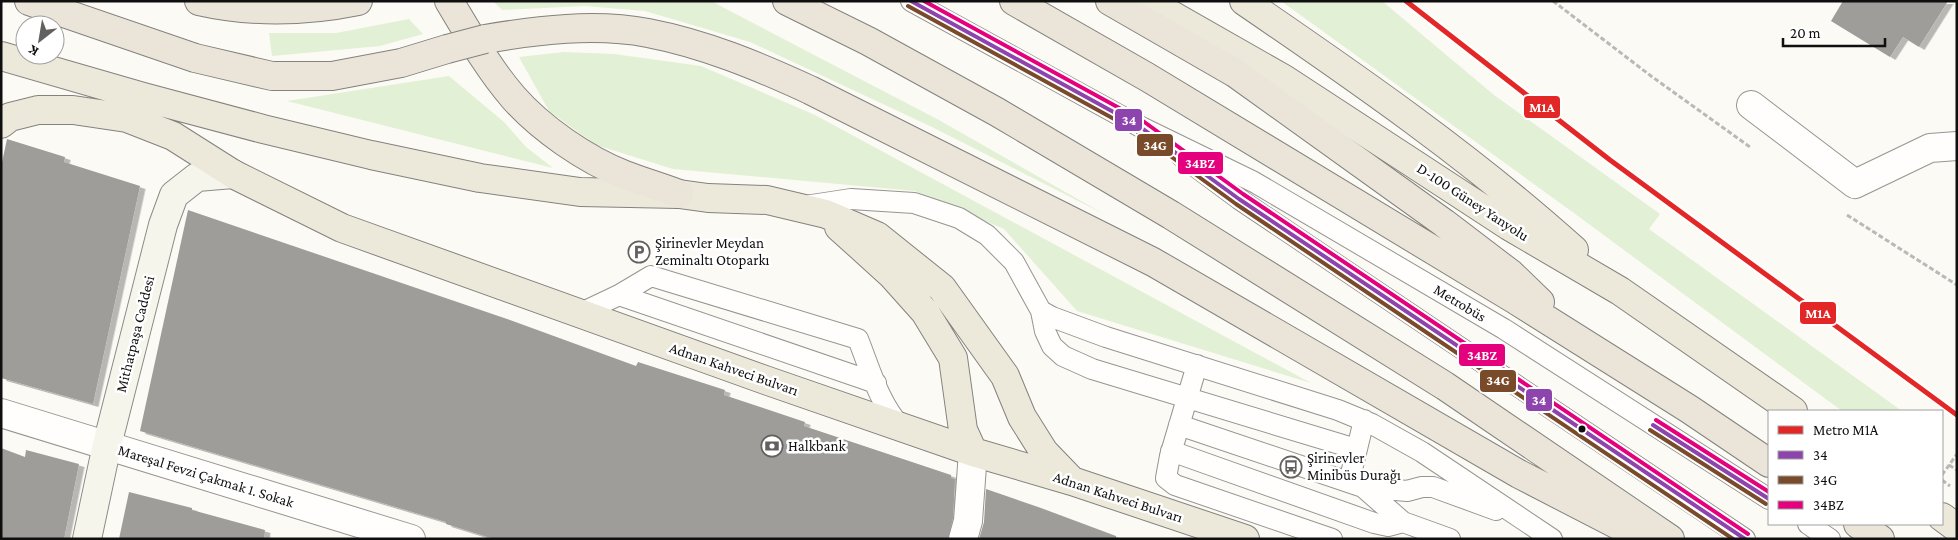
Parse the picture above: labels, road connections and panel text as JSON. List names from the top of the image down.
{
  "streets": {
    "main road": ["D-100 Güney Yanyolu", "Mithatpaşa Caddesi", "Adnan Kahveci Bulvarı"],
    "street": ["Mareşal Fevzi Çakmak 1. Sokak"],
    "lane": ["Metrobüs"]
  },
  "crossings": [
    ["Mithatpaşa Caddesi", "Adnan Kahveci Bulvarı"],
    ["Mithatpaşa Caddesi", "Mareşal Fevzi Çakmak 1. Sokak"]
  ],
  "places": {
    "parking": ["Şirinevler Meydan Zeminaltı Otoparkı"],
    "bank": ["Halkbank"],
    "bus stop": ["Şirinevler Minibüs Durağı"]
  },
  "lines": [
    "metro line M1A",
    "transit line 34",
    "transit line 34BZ",
    "transit line 34G"
  ],
  "legend": [
    "Metro M1A",
    "34",
    "34G",
    "34BZ"
  ],
  "scale_bar": "20 m",
  "north": "bottom left"
}
